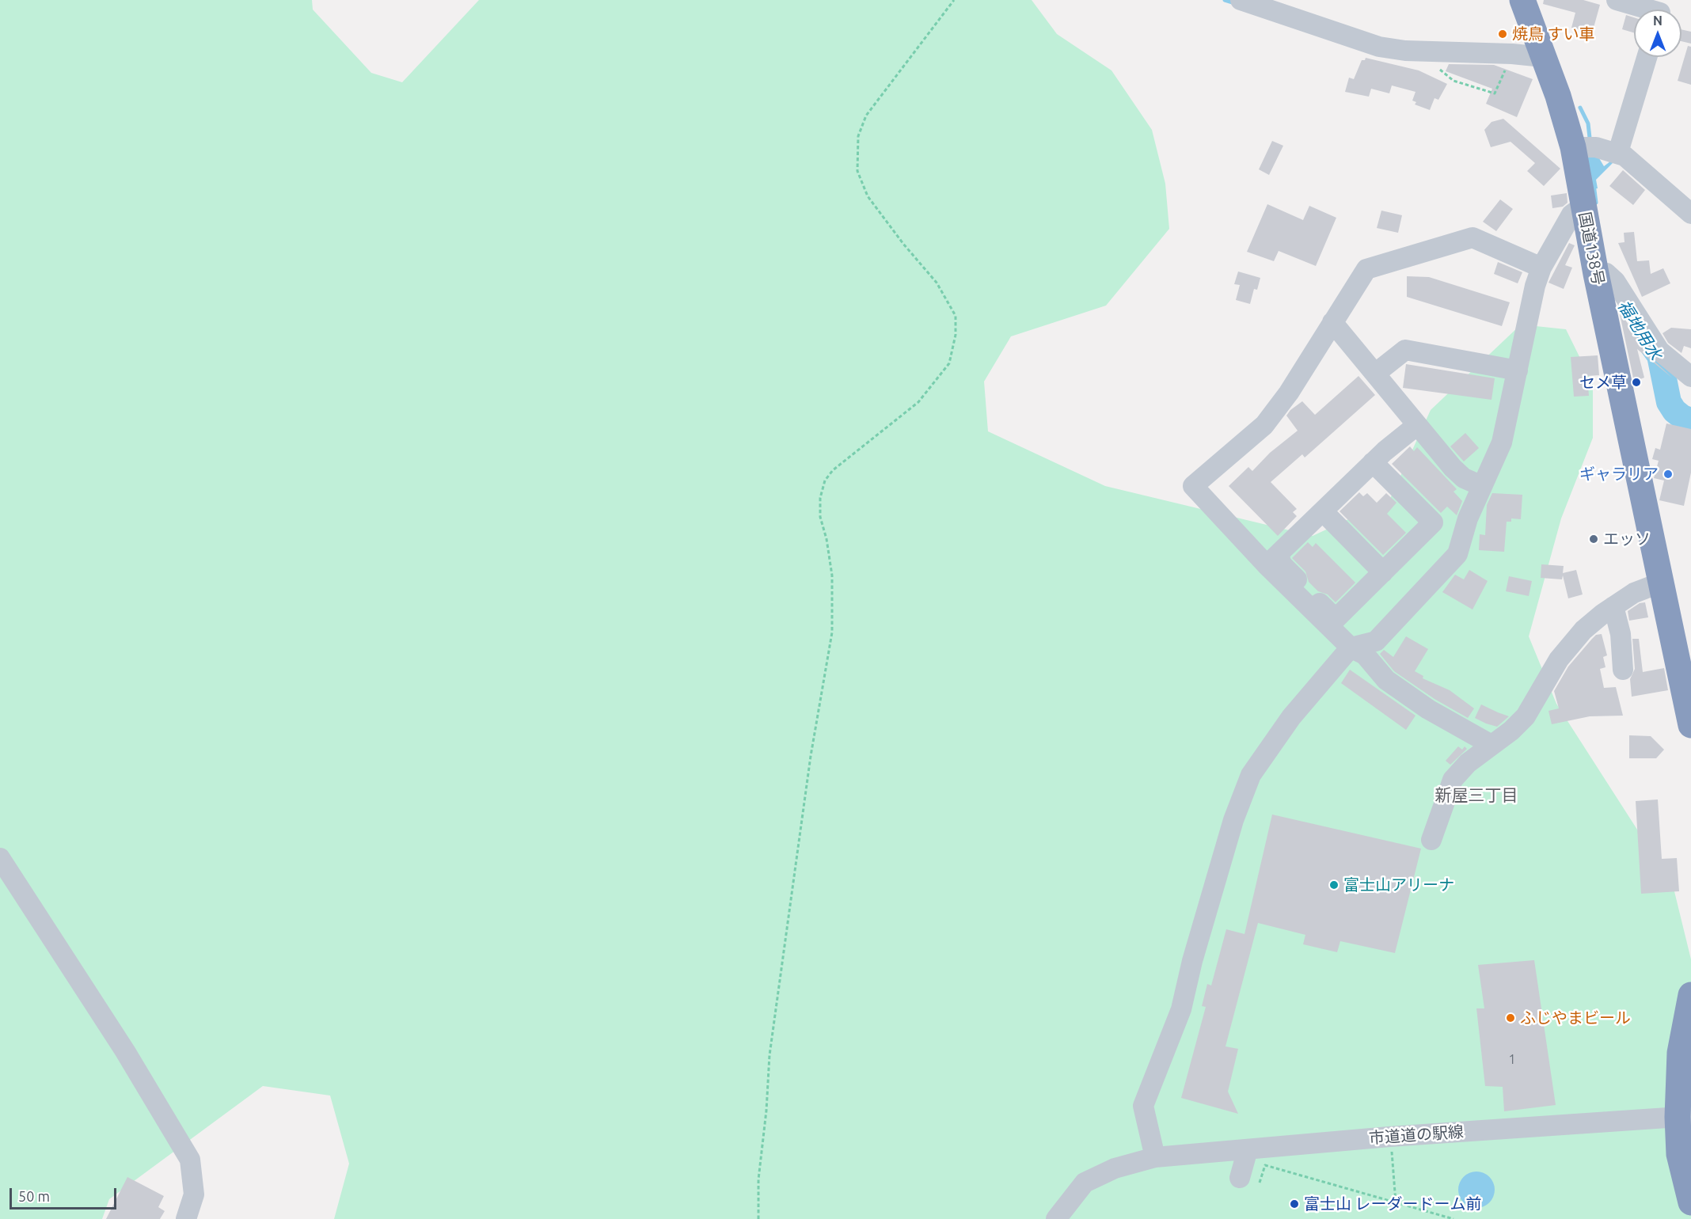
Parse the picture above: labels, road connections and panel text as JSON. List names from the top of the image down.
{
  "streets": {
    "highway": ["国道138号"],
    "street": ["市道道の駅線"]
  },
  "districts": ["新屋三丁目"],
  "water": ["福地用水"],
  "places": [
    "焼鳥 すい車",
    "セメ草",
    "ギャラリア",
    "エッソ",
    "富士山アリーナ",
    "ふじやまビール",
    "富士山 レーダードーム前"
  ],
  "house_numbers": ["1"],
  "scale_bar": "50 m",
  "north": "top"
}
